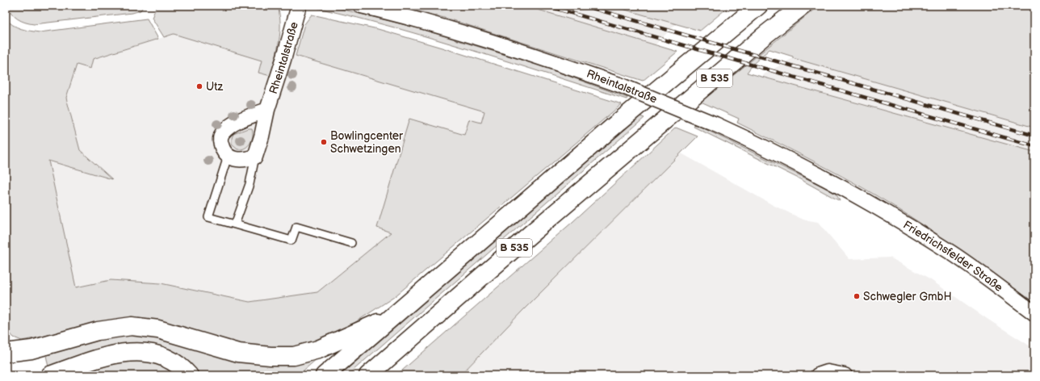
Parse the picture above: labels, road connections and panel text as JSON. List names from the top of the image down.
{
  "streets": {
    "highway": ["B 535"],
    "street": ["Rheintalstraße", "Friedrichsfelder Straße"]
  },
  "crossings": [
    ["Rheintalstraße", "Friedrichsfelder Straße"]
  ],
  "places": ["Utz", "Bowlingcenter Schwetzingen", "Schwegler GmbH"]
}
